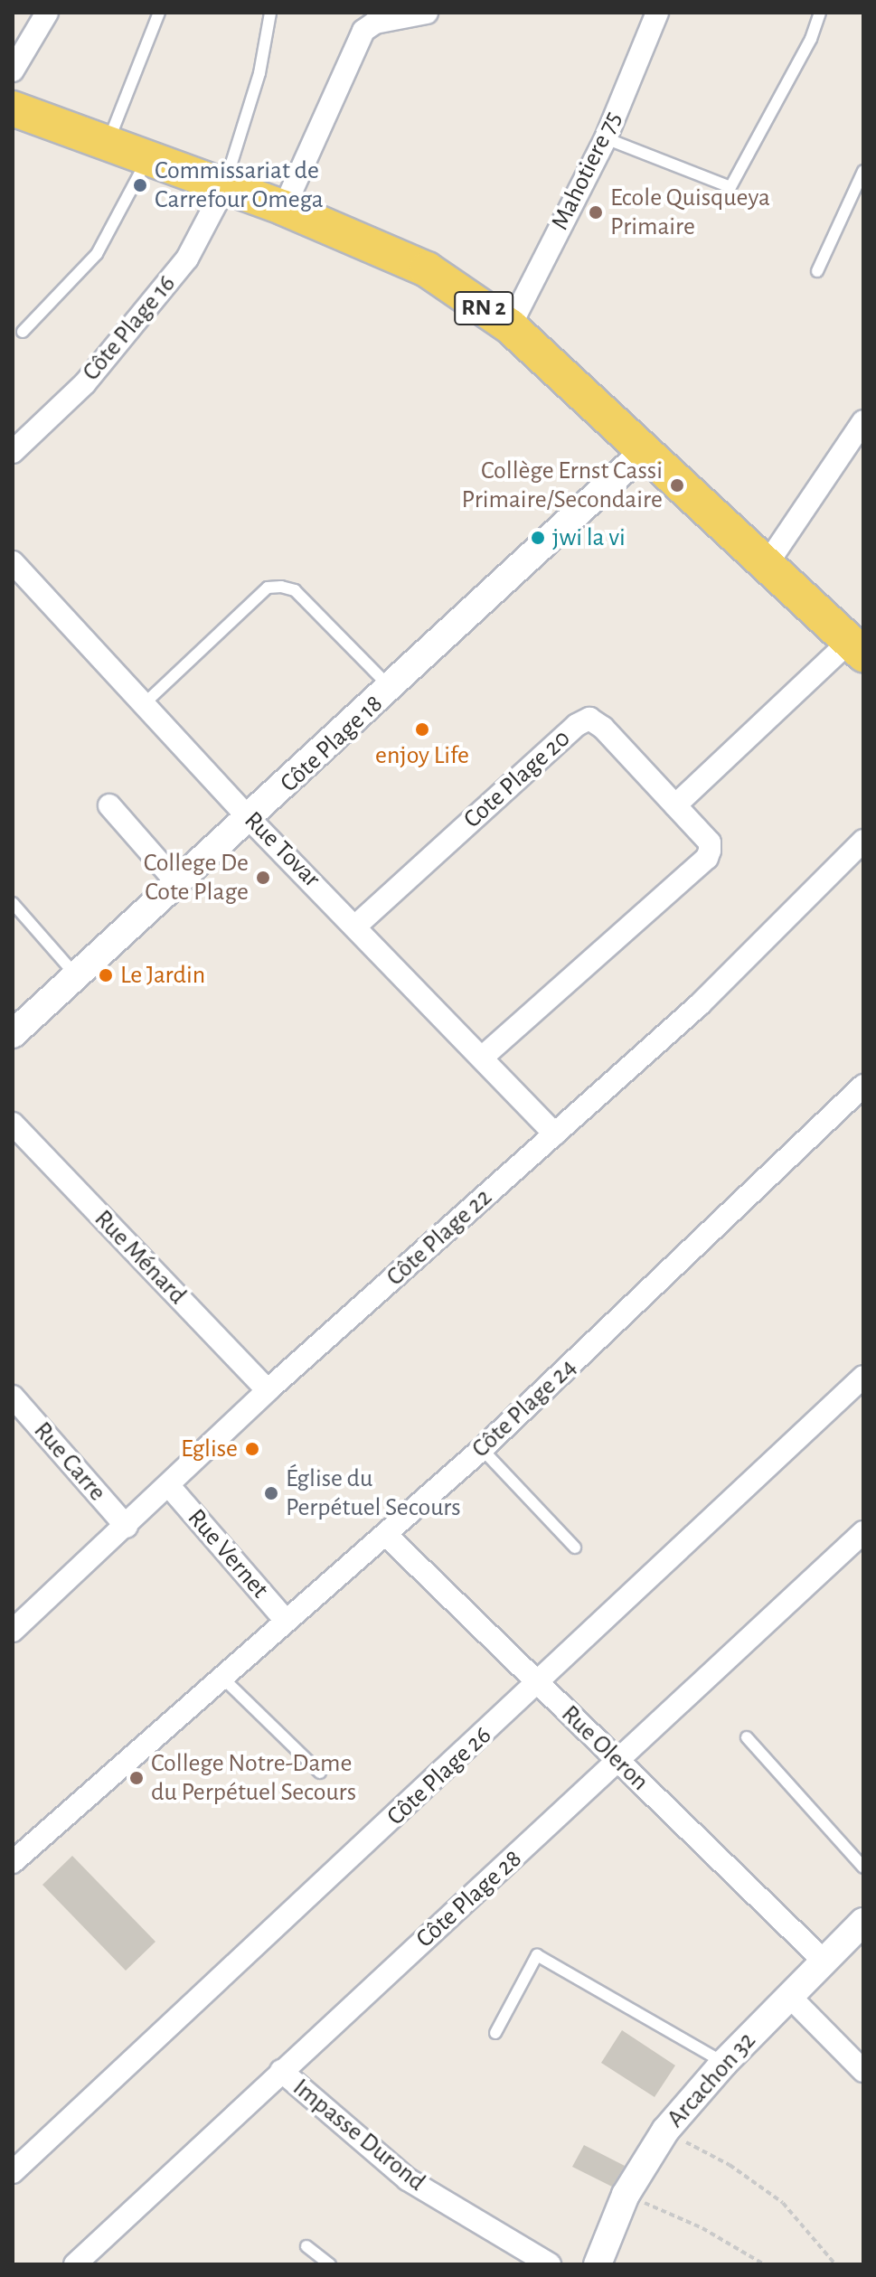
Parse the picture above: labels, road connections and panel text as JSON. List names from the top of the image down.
{
  "streets": {
    "main road": ["RN 2"],
    "street": [
      "Mahotiere 75",
      "Côte Plage 16",
      "Côte Plage 18",
      "Cote Plage 20",
      "Rue Tovar",
      "Côte Plage 22",
      "Rue Ménard",
      "Côte Plage 24",
      "Rue Carre",
      "Rue Vernet",
      "Rue Oleron",
      "Côte Plage 26",
      "Côte Plage 28",
      "Arcachon 32",
      "Impasse Durond"
    ]
  },
  "crossings": [
    ["Mahotiere 75", "RN 2"],
    ["RN 2", "Côte Plage 16"],
    ["RN 2", "Côte Plage 18"],
    ["Côte Plage 18", "Rue Tovar"],
    ["Cote Plage 20", "Rue Tovar"],
    ["Rue Tovar", "Côte Plage 22"],
    ["Côte Plage 22", "Rue Ménard"],
    ["Côte Plage 22", "Rue Carre"],
    ["Côte Plage 22", "Rue Vernet"],
    ["Côte Plage 24", "Rue Vernet"],
    ["Côte Plage 24", "Rue Oleron"],
    ["Rue Oleron", "Côte Plage 26"],
    ["Rue Oleron", "Côte Plage 28"],
    ["Rue Oleron", "Arcachon 32"],
    ["Côte Plage 28", "Impasse Durond"]
  ],
  "places": [
    "Commissariat de Carrefour Omega",
    "Ecole Quisqueya Primaire",
    "Collège Ernst Cassi Primaire/Secondaire",
    "jwi la vi",
    "enjoy Life",
    "College De Cote Plage",
    "Le Jardin",
    "Eglise",
    "Église du Perpétuel Secours",
    "College Notre-Dame du Perpétuel Secours"
  ]
}
